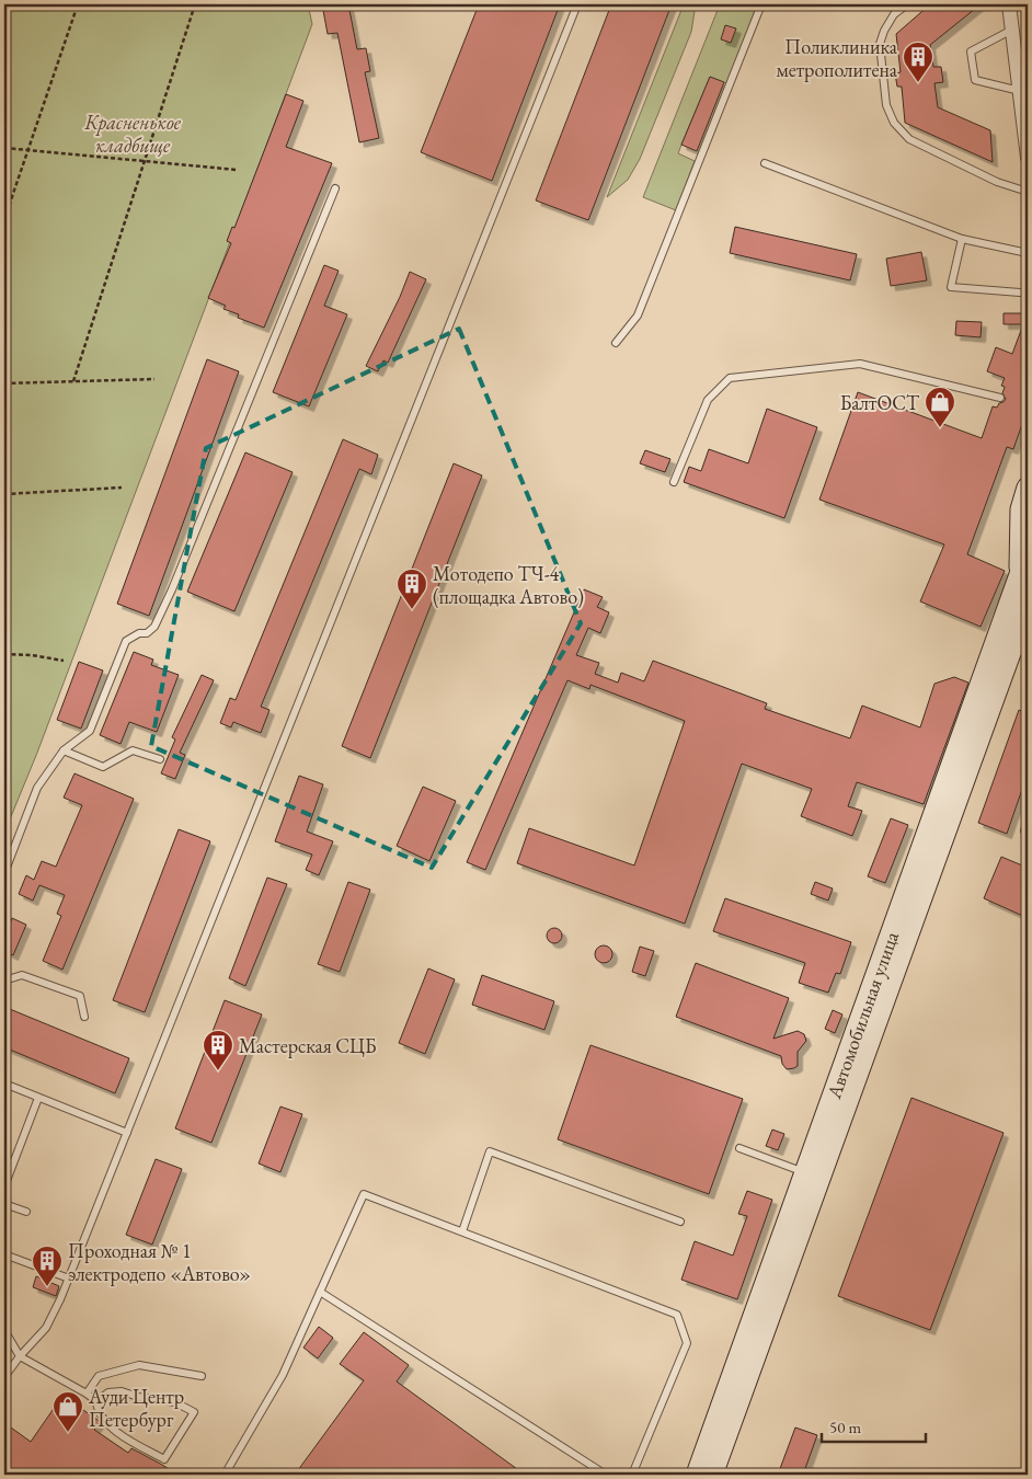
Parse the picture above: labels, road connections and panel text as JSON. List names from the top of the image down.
{
  "streets": {
    "main road": ["Автомобильная улица"]
  },
  "parks": ["Красненькое кладбище"],
  "places": {
    "building": [
      "Поликлиника метрополитена",
      "Мотодепо ТЧ-4 (площадка Автово)",
      "Мастерская СЦБ",
      "Проходная № 1 электродепо «Автово»"
    ],
    "shop": ["БалтОСТ", "Ауди Центр Петербург"]
  },
  "scale_bar": "50 m"
}
